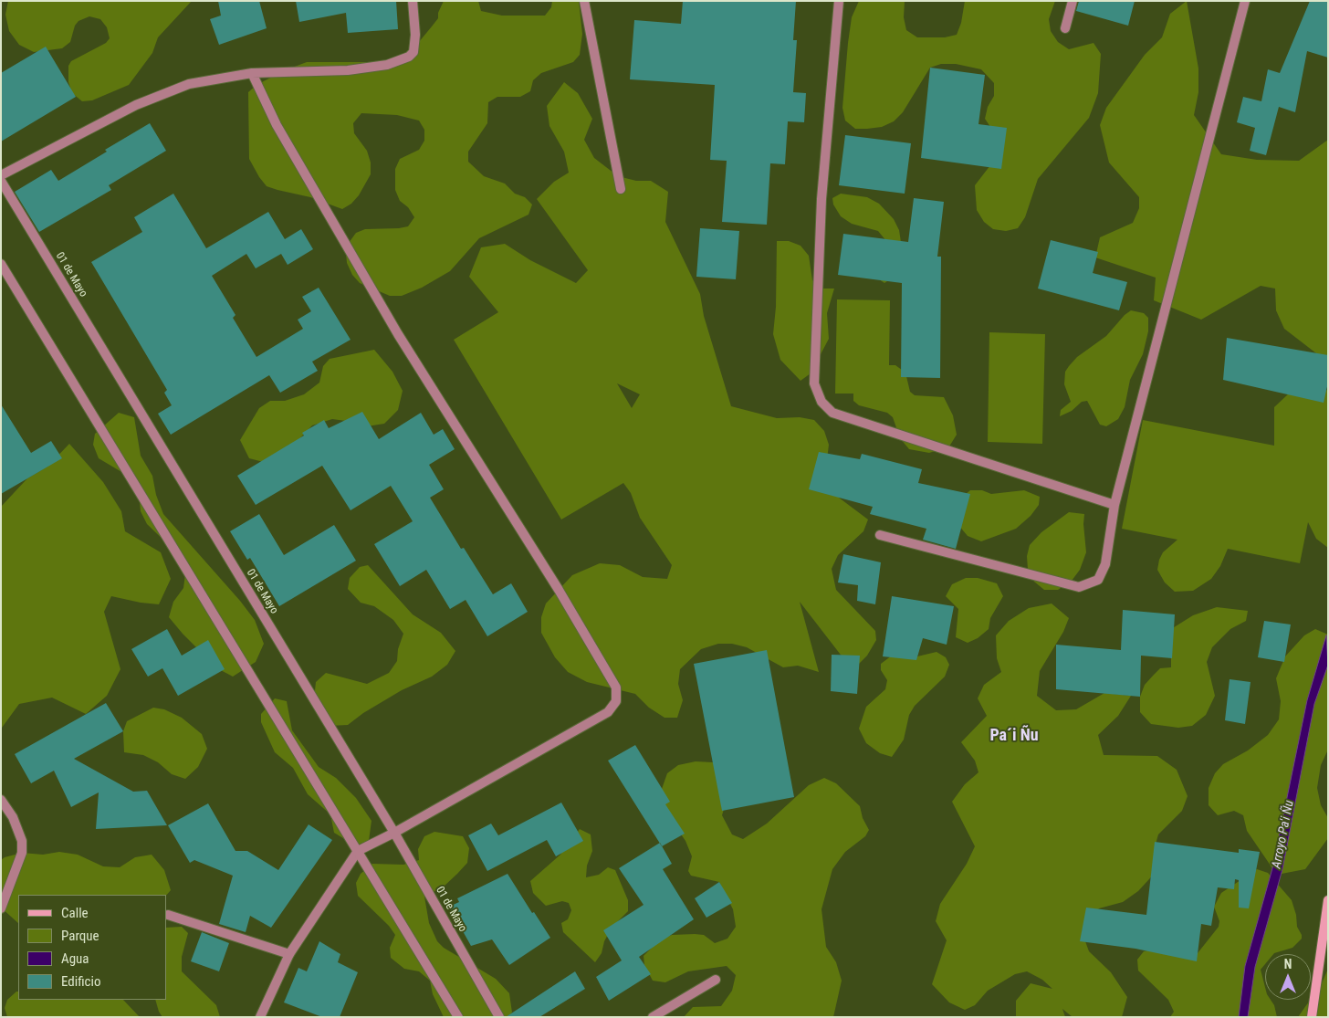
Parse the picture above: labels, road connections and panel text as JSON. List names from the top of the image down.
{
  "streets": {
    "street": ["01 de Mayo"]
  },
  "districts": ["Pa´i Ñu"],
  "water": ["Arroyo Pa'i Ñu"],
  "legend": [
    "Calle",
    "Parque",
    "Agua",
    "Edificio"
  ],
  "north": "top"
}
